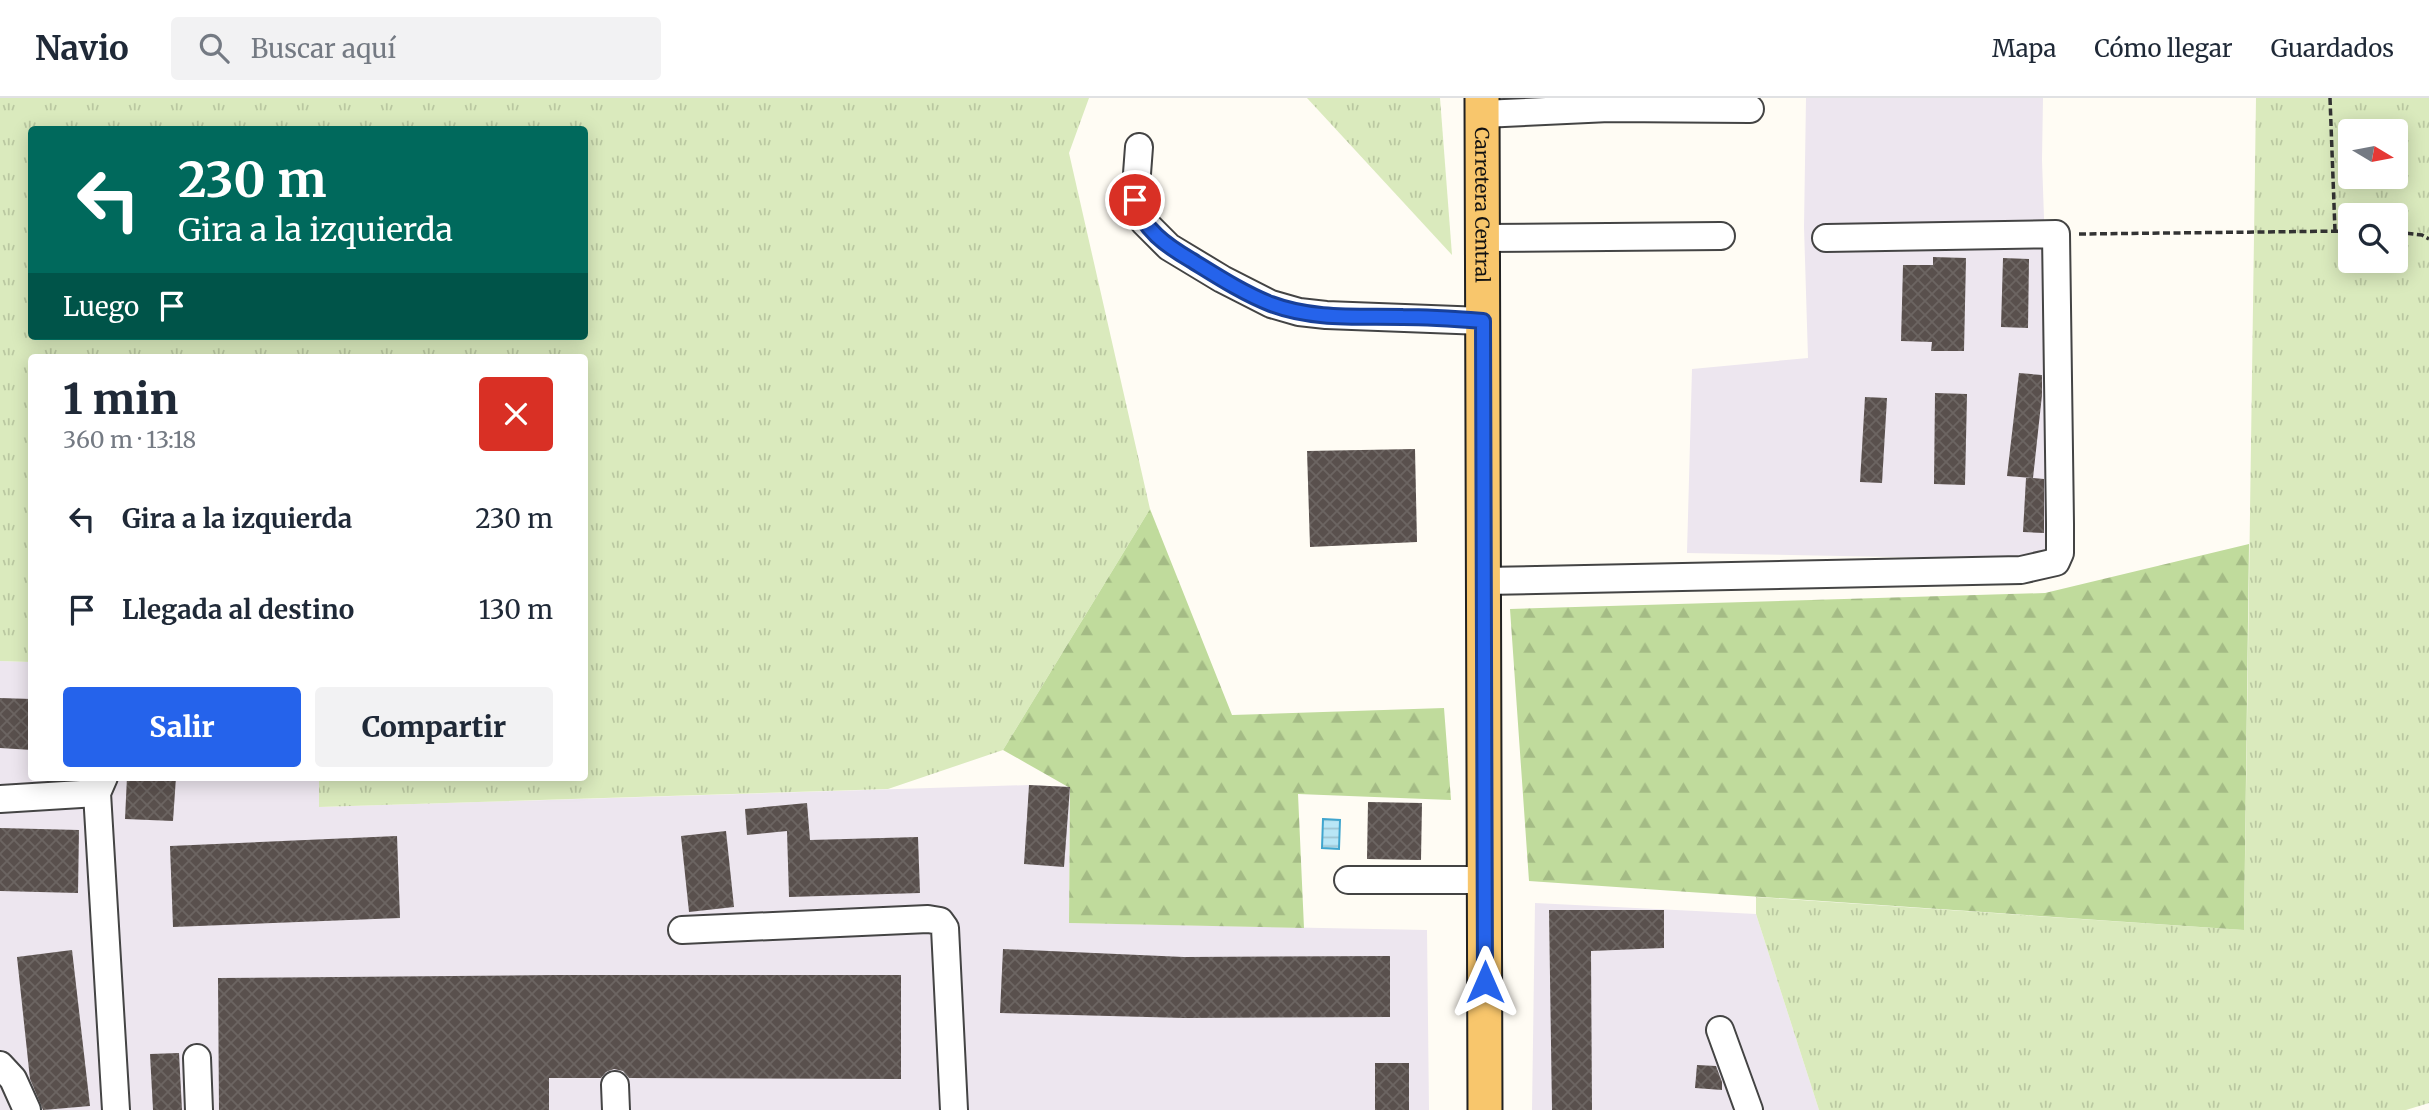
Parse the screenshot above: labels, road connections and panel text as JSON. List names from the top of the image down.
{
  "streets": {
    "main road": ["Carretera Central"]
  },
  "north": "right",
  "page": {
    "header": "Navio",
    "search": "Buscar aquí",
    "nav": ["Mapa", "Cómo llegar", "Guardados"],
    "turn": ["230 m", "Gira a la izquierda"],
    "then": "Luego",
    "heading": ["1 min", "360 m · 13:18"],
    "list": [
      {
        "name": "Gira a la izquierda",
        "value": "230 m"
      },
      {
        "name": "Llegada al destino",
        "value": "130 m"
      }
    ],
    "buttons": ["Salir", "Compartir"]
  }
}
